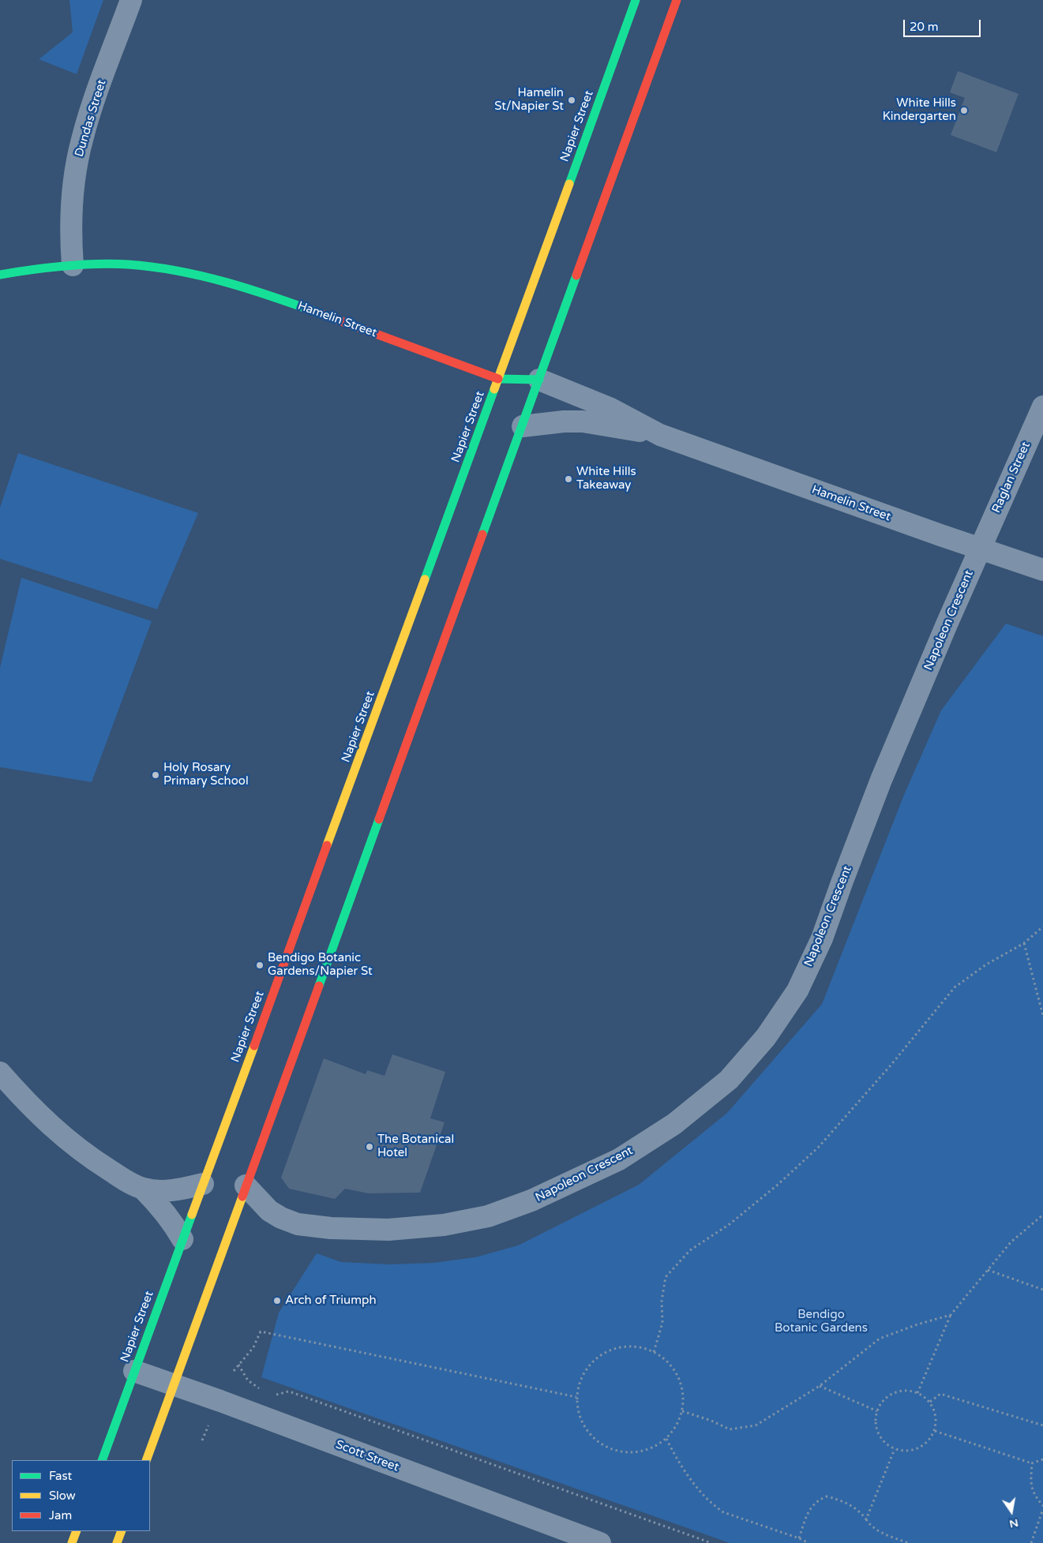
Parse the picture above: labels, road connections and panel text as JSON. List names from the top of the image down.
{
  "streets": {
    "main road": ["Napier Street", "Hamelin Street"],
    "street": [
      "Dundas Street",
      "Raglan Street",
      "Napoleon Crescent",
      "Scott Street"
    ]
  },
  "crossings": [
    ["Dundas Street", "Hamelin Street"],
    ["Napier Street", "Hamelin Street"],
    ["Napier Street", "Scott Street"],
    ["Hamelin Street", "Raglan Street"],
    ["Hamelin Street", "Napoleon Crescent"],
    ["Raglan Street", "Napoleon Crescent"]
  ],
  "parks": ["Bendigo Botanic Gardens"],
  "places": [
    "Hamelin St/Napier St",
    "White Hills Kindergarten",
    "White Hills Takeaway",
    "Holy Rosary Primary School",
    "Bendigo Botanic Gardens/Napier St",
    "The Botanical Hotel",
    "Arch of Triumph"
  ],
  "legend": ["Fast", "Slow", "Jam"],
  "scale_bar": "20 m",
  "north": "bottom"
}
